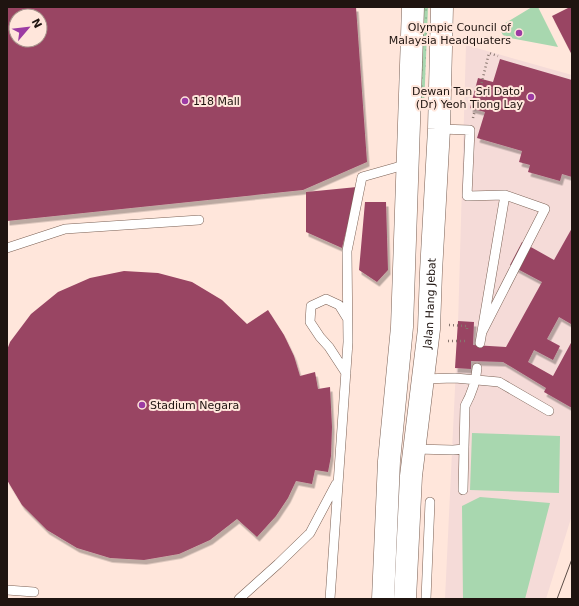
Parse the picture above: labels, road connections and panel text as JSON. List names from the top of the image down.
{
  "streets": {
    "street": ["Jalan Hang Jebat"]
  },
  "places": [
    "Olympic Council of Malaysia Headquaters",
    "Dewan Tan Sri Dato' (Dr) Yeoh Tiong Lay",
    "118 Mall",
    "Stadium Negara"
  ],
  "north": "top right"
}
